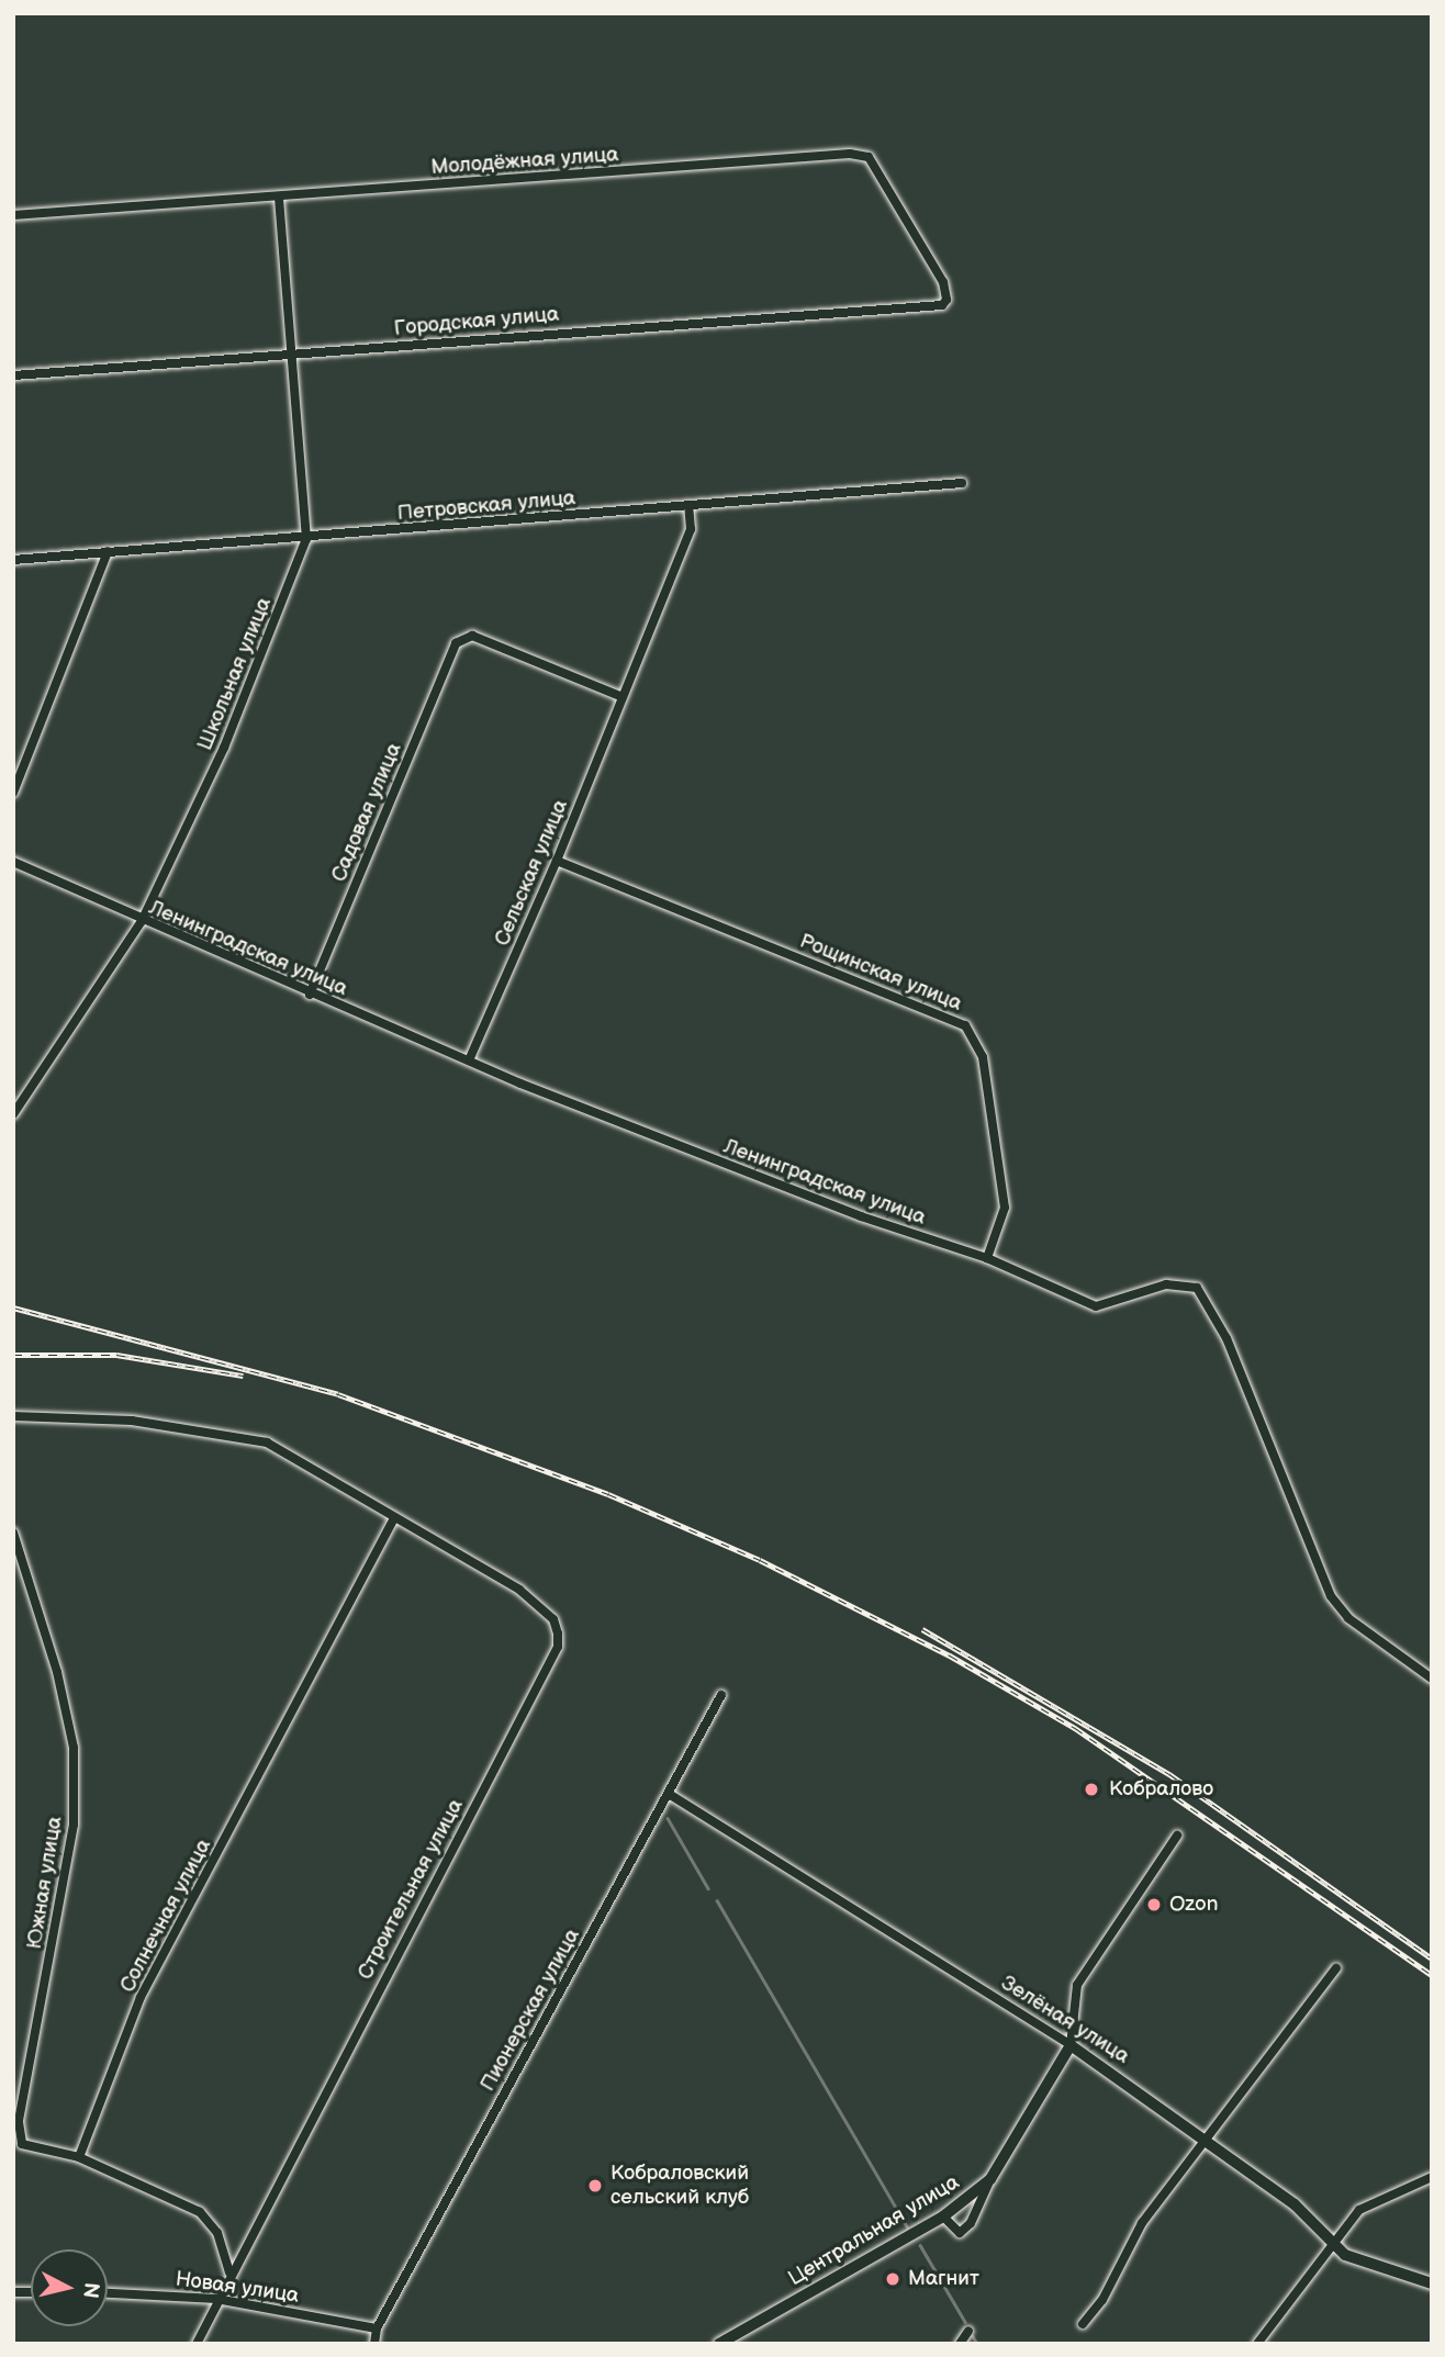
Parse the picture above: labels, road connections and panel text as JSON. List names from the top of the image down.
{
  "streets": {
    "street": [
      "Молодёжная улица",
      "Городская улица",
      "Петровская улица",
      "Школьная улица",
      "Садовая улица",
      "Сельская улица",
      "Ленинградская улица",
      "Рощинская улица",
      "Южная улица",
      "Строительная улица",
      "Солнечная улица",
      "Пионерская улица",
      "Зелёная улица",
      "Центральная улица",
      "Новая улица"
    ]
  },
  "crossings": [
    ["Молодёжная улица", "Городская улица"],
    ["Молодёжная улица", "Школьная улица"],
    ["Городская улица", "Школьная улица"],
    ["Петровская улица", "Школьная улица"],
    ["Петровская улица", "Сельская улица"],
    ["Школьная улица", "Ленинградская улица"],
    ["Садовая улица", "Сельская улица"],
    ["Садовая улица", "Ленинградская улица"],
    ["Сельская улица", "Ленинградская улица"],
    ["Сельская улица", "Рощинская улица"],
    ["Ленинградская улица", "Рощинская улица"],
    ["Южная улица", "Солнечная улица"],
    ["Строительная улица", "Солнечная улица"],
    ["Строительная улица", "Новая улица"],
    ["Пионерская улица", "Зелёная улица"],
    ["Пионерская улица", "Новая улица"],
    ["Зелёная улица", "Центральная улица"]
  ],
  "places": [
    "Кобралово",
    "Ozon",
    "Кобраловский сельский клуб",
    "Магнит"
  ],
  "north": "right"
}
